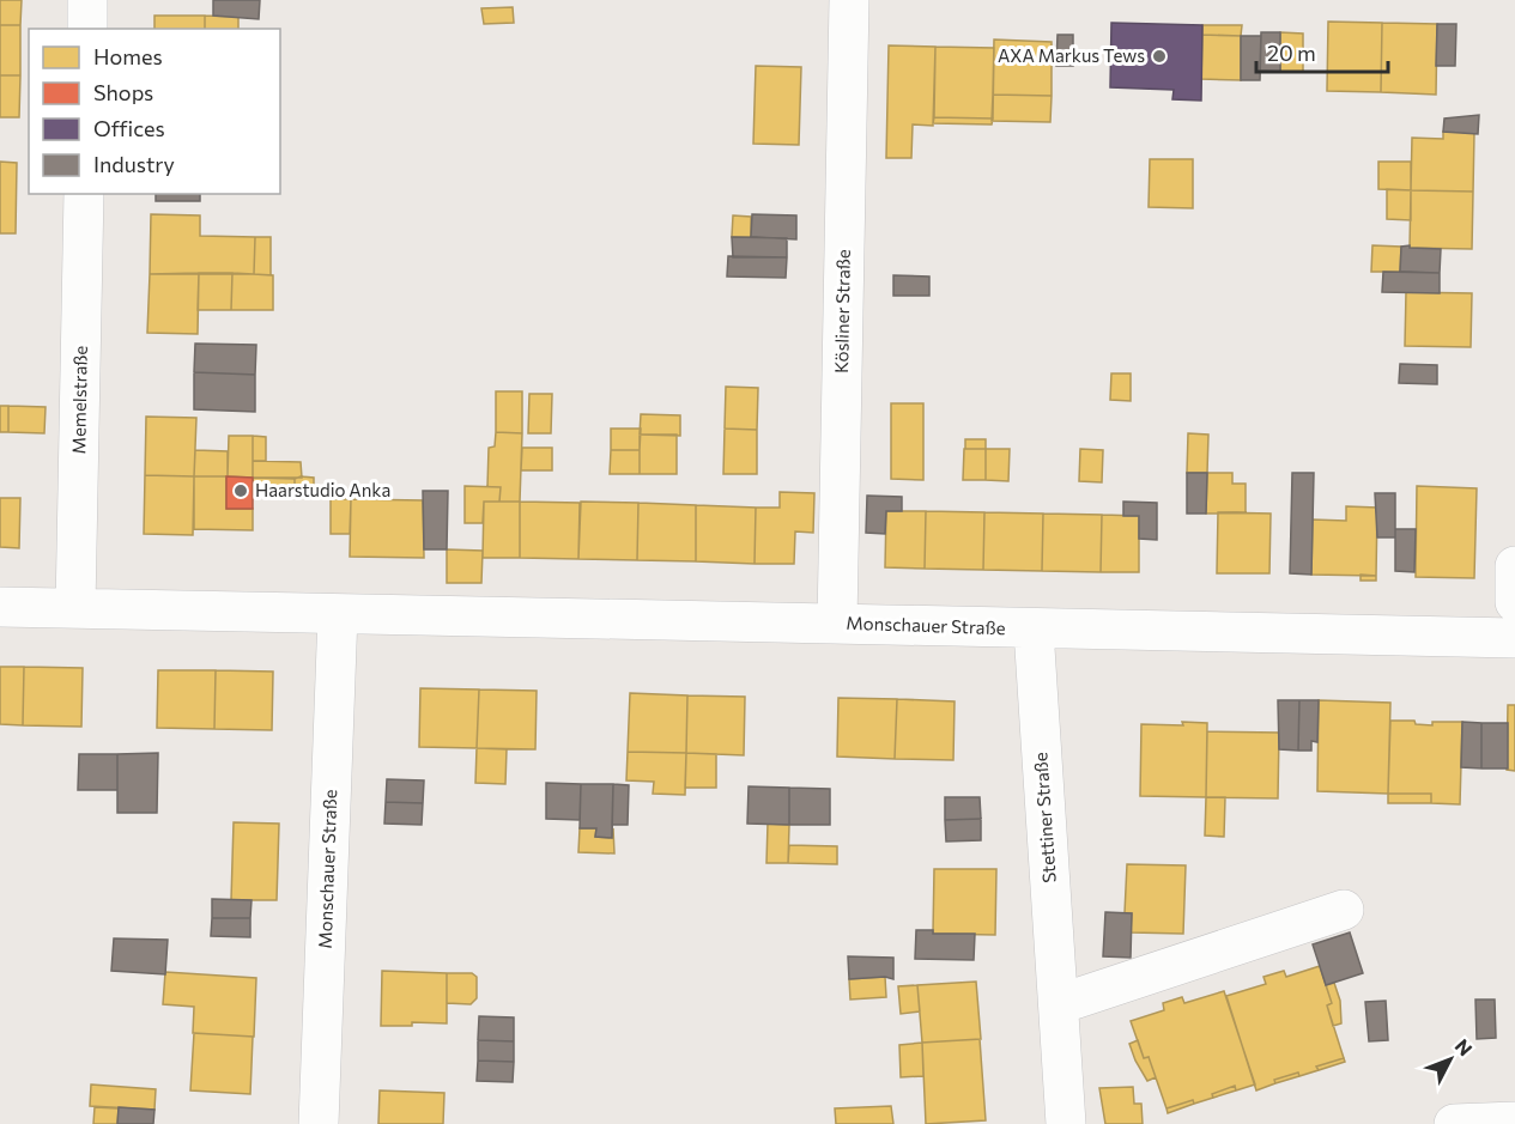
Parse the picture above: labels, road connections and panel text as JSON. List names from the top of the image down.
{
  "streets": {
    "street": [
      "Kösliner Straße",
      "Memelstraße",
      "Monschauer Straße",
      "Stettiner Straße"
    ]
  },
  "crossings": [
    ["Kösliner Straße", "Monschauer Straße"],
    ["Memelstraße", "Monschauer Straße"],
    ["Monschauer Straße", "Stettiner Straße"]
  ],
  "places": ["AXA Markus Tews", "Haarstudio Anka"],
  "legend": [
    "Homes",
    "Shops",
    "Offices",
    "Industry"
  ],
  "scale_bar": "20 m",
  "north": "top right"
}
